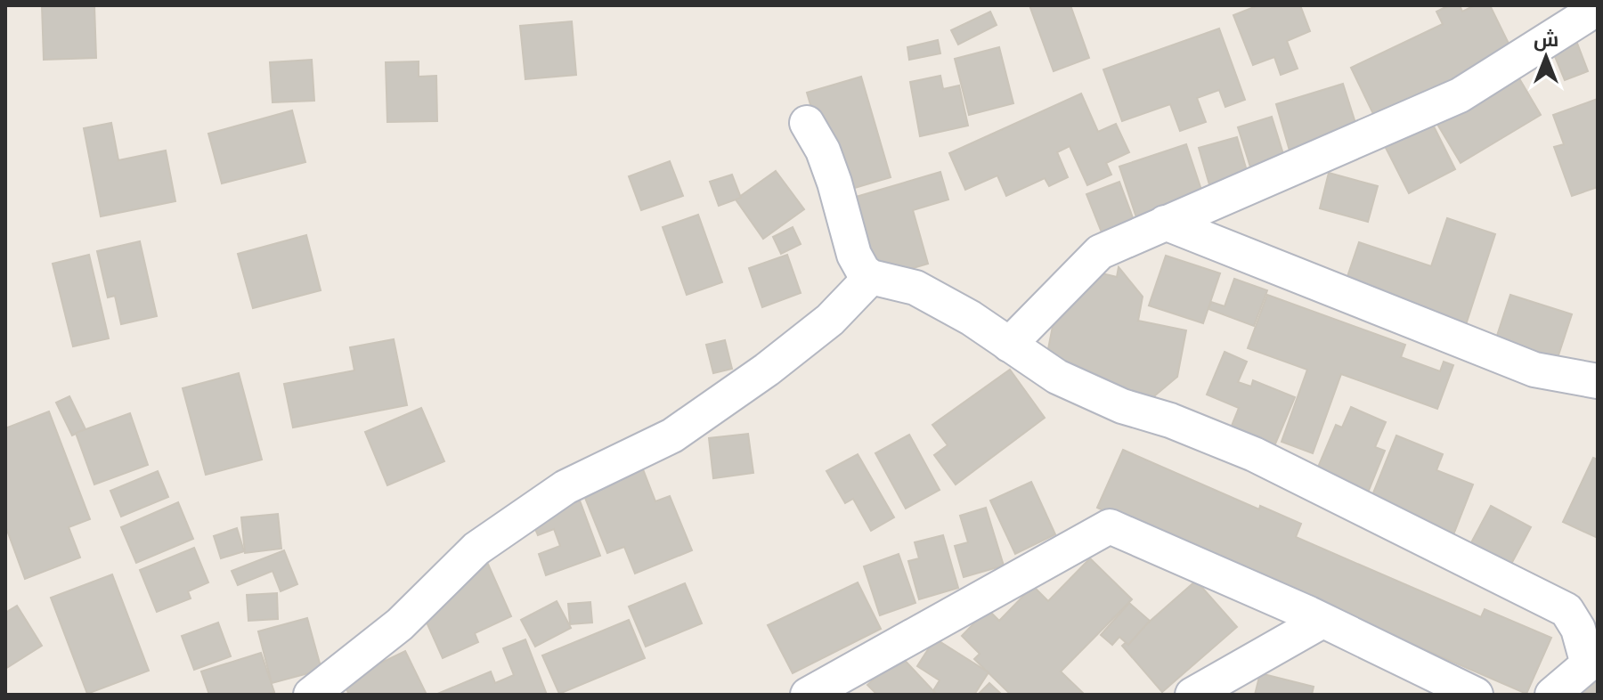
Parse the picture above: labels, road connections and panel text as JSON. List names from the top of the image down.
{
  "north": "top"
}
